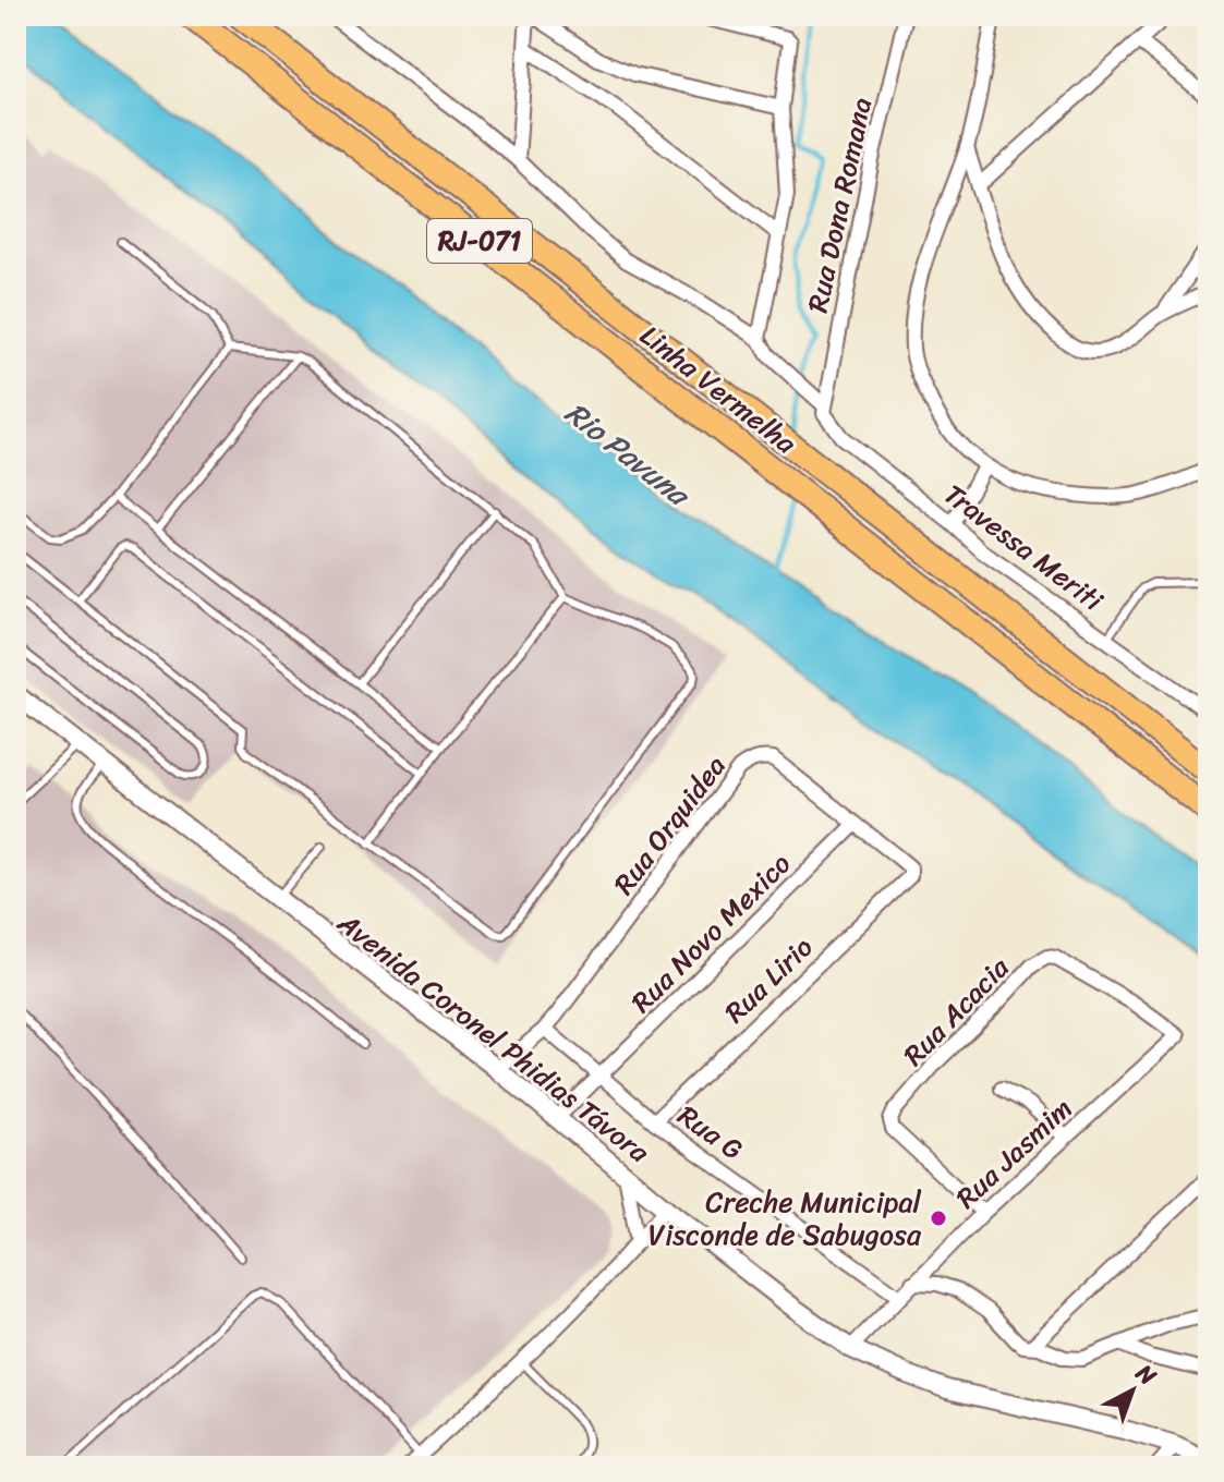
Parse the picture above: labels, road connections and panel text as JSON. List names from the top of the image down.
{
  "streets": {
    "highway": ["RJ-071", "Linha Vermelha"],
    "street": [
      "Rua Dona Romana",
      "Travessa Meriti",
      "Rua Orquidea",
      "Rua Novo Mexico",
      "Rua Lirio",
      "Rua Acacia",
      "Avenida Coronel Phidias Távora",
      "Rua G",
      "Rua Jasmim"
    ]
  },
  "crossings": [
    ["Rua Dona Romana", "Travessa Meriti"],
    ["Rua Orquidea", "Rua Novo Mexico"],
    ["Rua Orquidea", "Rua Lirio"],
    ["Rua Orquidea", "Avenida Coronel Phidias Távora"],
    ["Rua Orquidea", "Rua G"],
    ["Rua Novo Mexico", "Rua G"],
    ["Rua Lirio", "Rua G"],
    ["Rua Acacia", "Rua Jasmim"],
    ["Avenida Coronel Phidias Távora", "Rua Jasmim"],
    ["Rua G", "Rua Jasmim"]
  ],
  "water": ["Rio Pavuna"],
  "places": ["Creche Municipal Visconde de Sabugosa"],
  "north": "top right"
}
